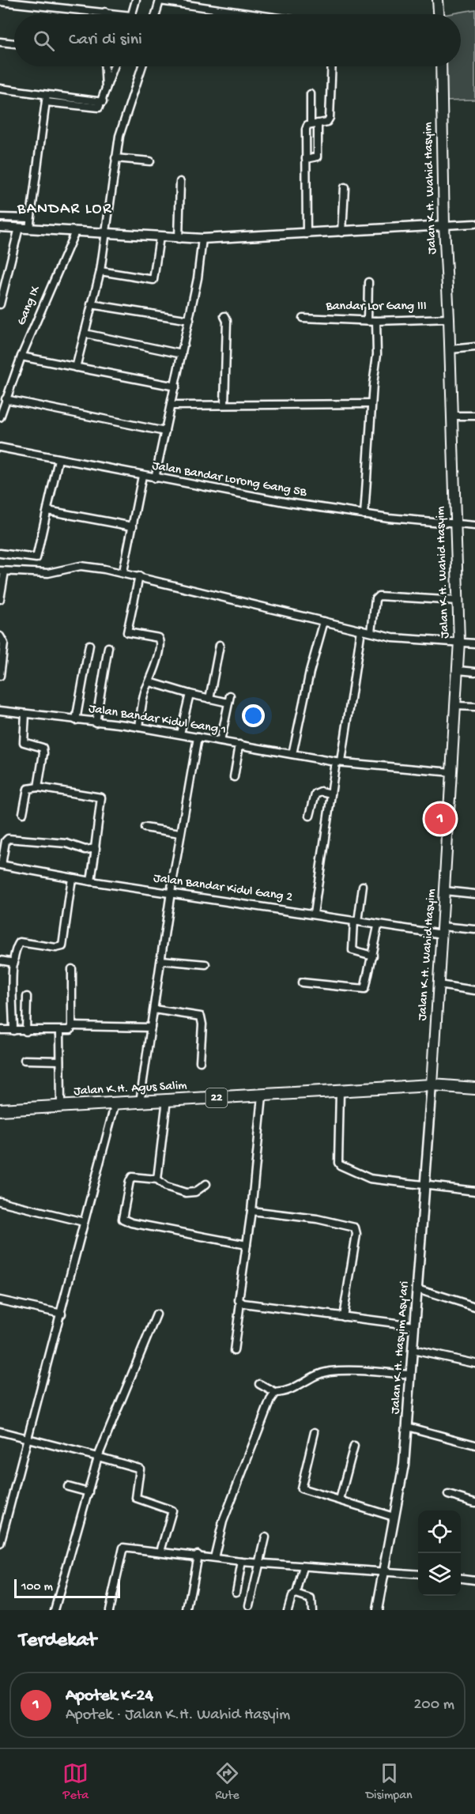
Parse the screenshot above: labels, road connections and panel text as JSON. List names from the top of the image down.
{
  "streets": {
    "highway": ["Jalan K.H. Agus Salim", "22"],
    "main road": ["Jalan K.H. Wahid Hasyim"],
    "street": [
      "Gang IX",
      "Bandar Lor Gang III",
      "Jalan Bandar Lorong Gang 5B",
      "Jalan Bandar Kidul Gang 1",
      "Jalan Bandar Kidul Gang 2",
      "Jalan K.H. Hasyim Asy'ari"
    ]
  },
  "crossings": [
    ["Jalan K.H. Wahid Hasyim", "Bandar Lor Gang III"],
    ["Jalan K.H. Wahid Hasyim", "Jalan Bandar Lorong Gang 5B"],
    ["Jalan K.H. Wahid Hasyim", "Jalan Bandar Kidul Gang 1"],
    ["Jalan K.H. Wahid Hasyim", "Jalan Bandar Kidul Gang 2"],
    ["Jalan K.H. Wahid Hasyim", "Jalan K.H. Agus Salim"],
    ["Jalan K.H. Wahid Hasyim", "22"],
    ["Jalan K.H. Wahid Hasyim", "Jalan K.H. Hasyim Asy'ari"],
    ["Jalan K.H. Agus Salim", "22"],
    ["Jalan K.H. Agus Salim", "Jalan K.H. Hasyim Asy'ari"],
    ["22", "Jalan K.H. Hasyim Asy'ari"]
  ],
  "districts": ["BANDAR LOR"],
  "scale_bar": "100 m",
  "page": {
    "search": "Cari di sini",
    "pins": "1",
    "scale": "100 m",
    "heading": "Terdekat",
    "list": [
      {
        "mark": "1",
        "name": "Apotek K-24",
        "note": "Apotek · Jalan K.H. Wahid Hasyim",
        "value": "200 m"
      }
    ],
    "nav": ["Peta", "Rute", "Disimpan"]
  }
}
